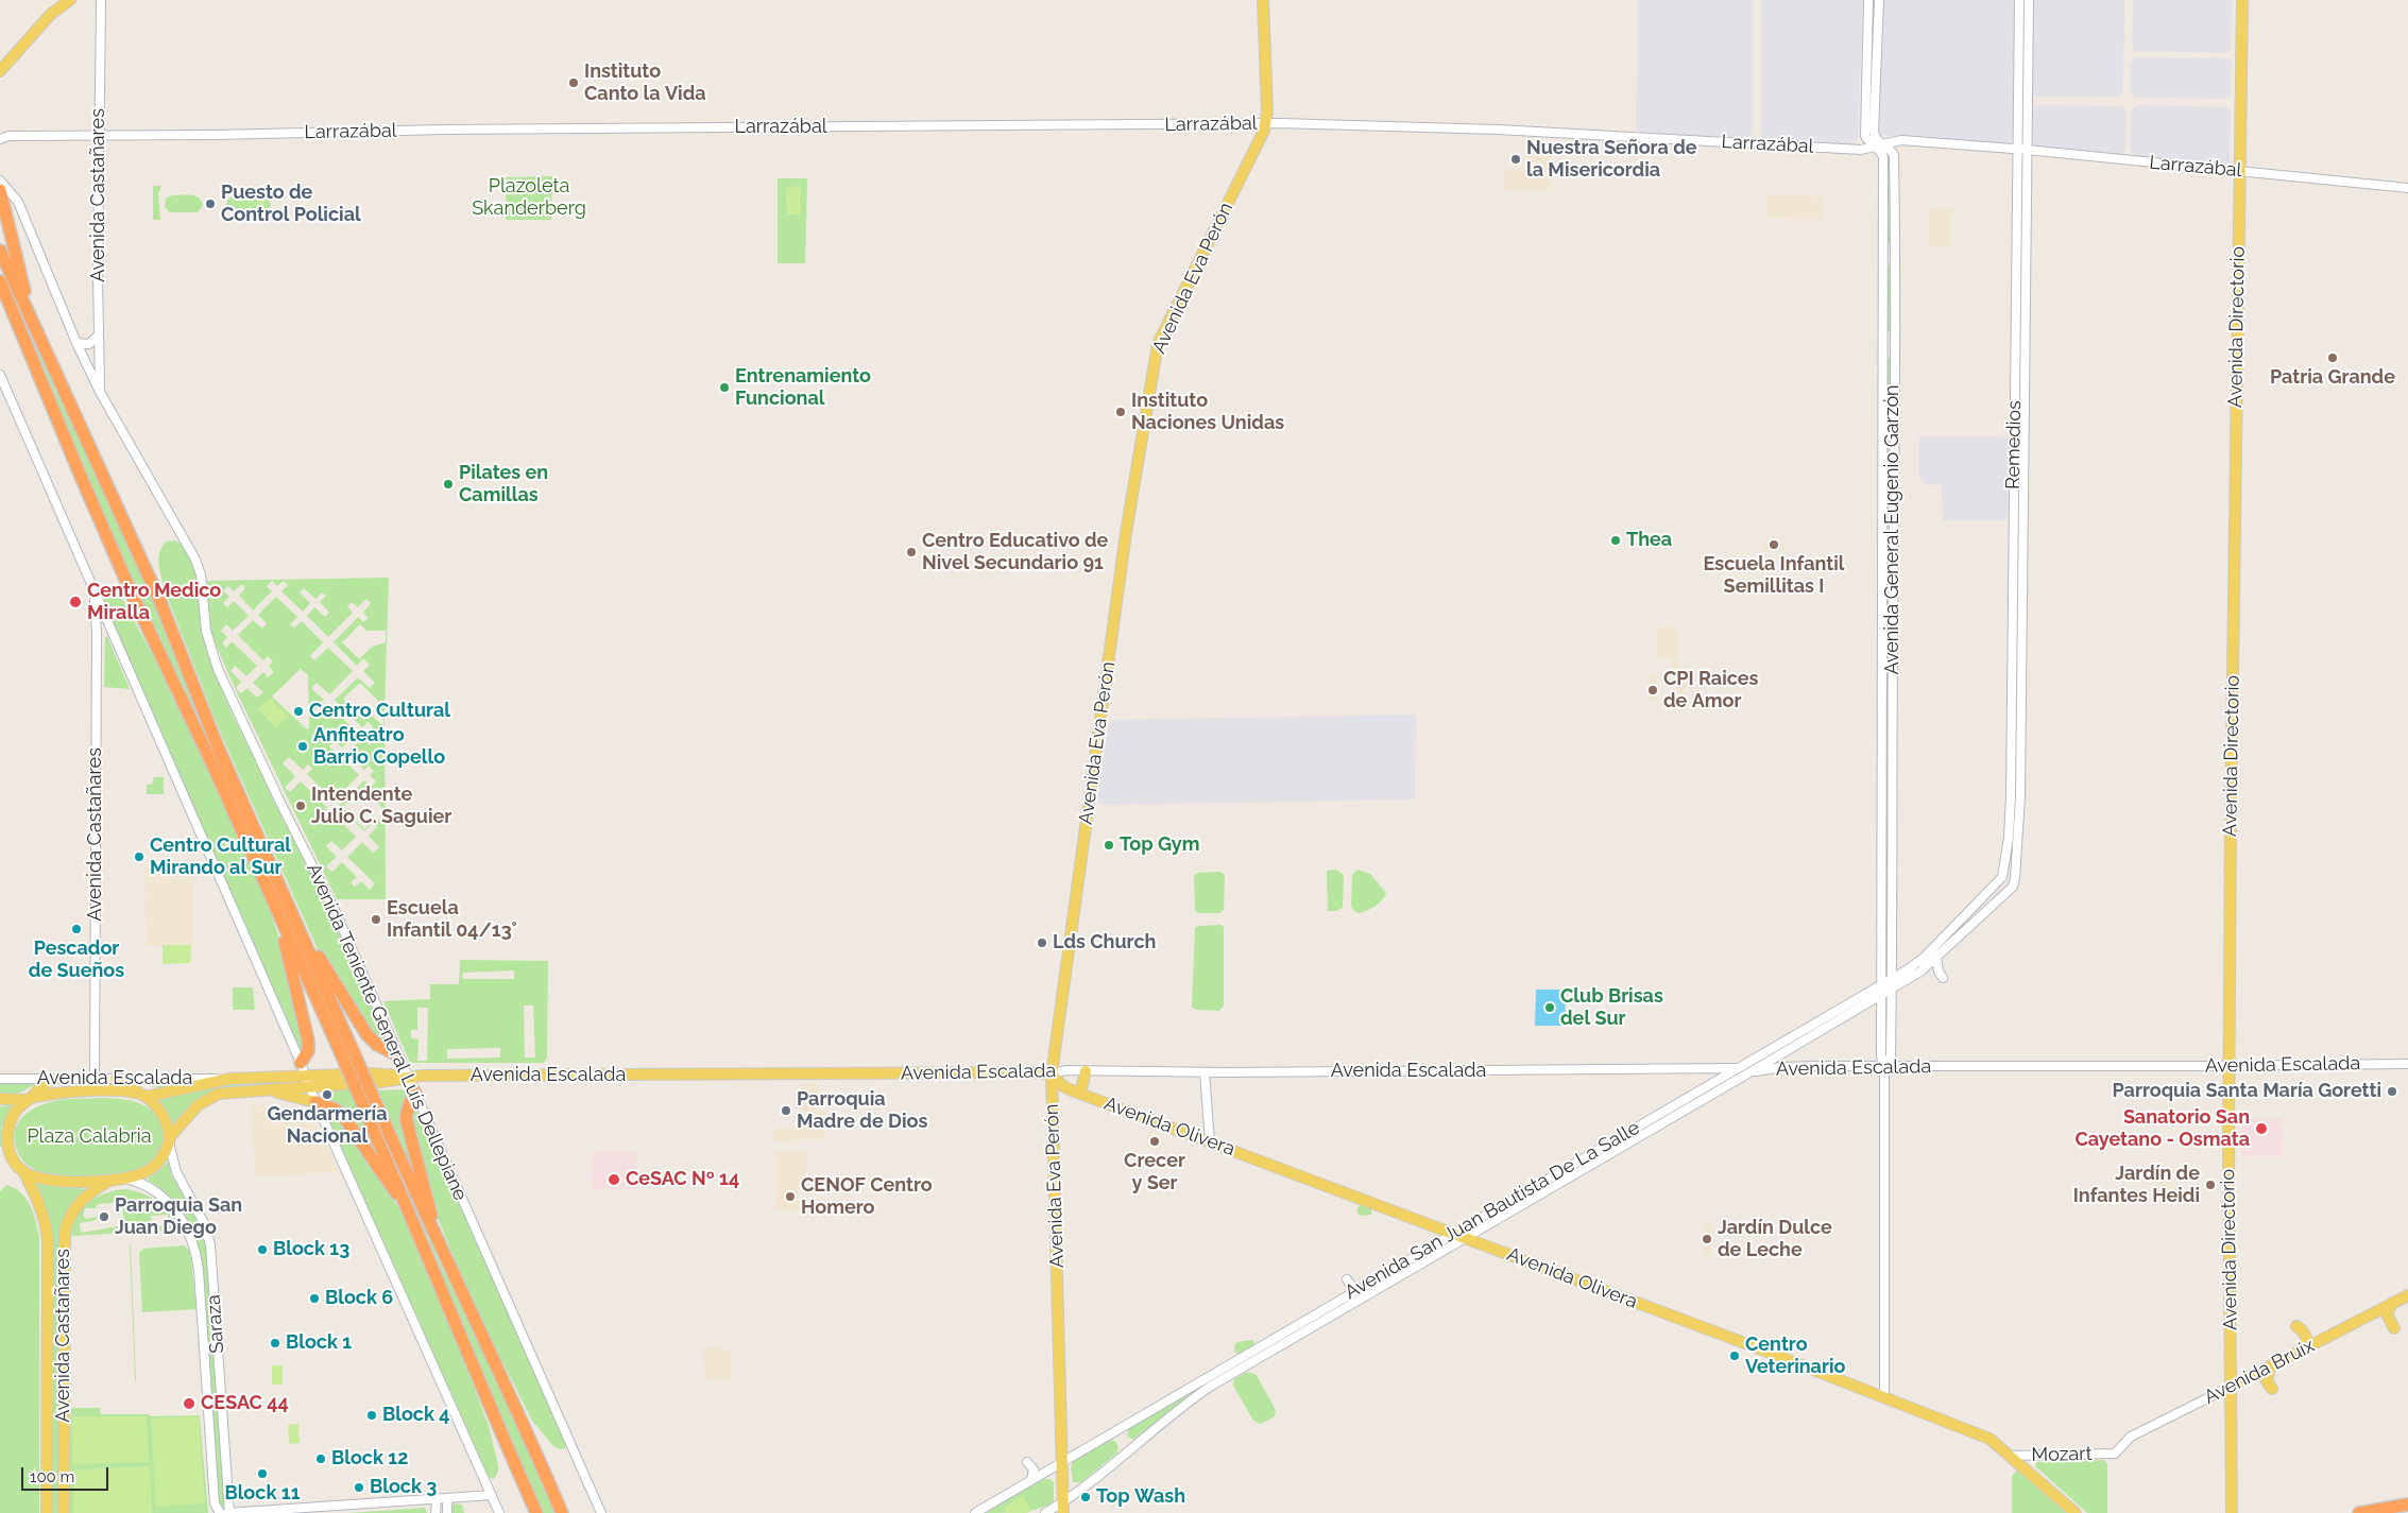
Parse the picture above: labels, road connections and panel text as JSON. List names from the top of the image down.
{
  "streets": {
    "main road": [
      "Avenida Castañares",
      "Avenida Eva Perón",
      "Avenida Directorio",
      "Avenida Escalada",
      "Avenida Olivera",
      "Avenida Bruix"
    ],
    "street": [
      "Larrazábal",
      "Remedios",
      "Avenida General Eugenio Garzón",
      "Avenida Teniente General Luís Dellepiane",
      "Avenida San Juan Bautista De La Salle",
      "Saraza",
      "Mozart"
    ]
  },
  "crossings": [
    ["Larrazábal", "Avenida Castañares"],
    ["Larrazábal", "Avenida Eva Perón"],
    ["Larrazábal", "Avenida Directorio"],
    ["Larrazábal", "Remedios"],
    ["Larrazábal", "Avenida General Eugenio Garzón"],
    ["Avenida Castañares", "Avenida Teniente General Luís Dellepiane"],
    ["Avenida Castañares", "Avenida Escalada"],
    ["Avenida Castañares", "Saraza"],
    ["Avenida Eva Perón", "Avenida Escalada"],
    ["Avenida Eva Perón", "Avenida Olivera"],
    ["Avenida Eva Perón", "Avenida San Juan Bautista De La Salle"],
    ["Avenida Directorio", "Avenida Escalada"],
    ["Avenida Directorio", "Avenida Bruix"],
    ["Remedios", "Avenida San Juan Bautista De La Salle"],
    ["Avenida General Eugenio Garzón", "Avenida Escalada"],
    ["Avenida General Eugenio Garzón", "Avenida Olivera"],
    ["Avenida General Eugenio Garzón", "Avenida San Juan Bautista De La Salle"],
    ["Avenida Teniente General Luís Dellepiane", "Avenida Escalada"],
    ["Avenida Escalada", "Avenida Olivera"],
    ["Avenida Escalada", "Avenida San Juan Bautista De La Salle"],
    ["Avenida Escalada", "Saraza"],
    ["Avenida Olivera", "Avenida San Juan Bautista De La Salle"],
    ["Avenida Olivera", "Mozart"],
    ["Avenida Bruix", "Mozart"]
  ],
  "parks": ["Plazoleta Skanderberg", "Plaza Calabria"],
  "places": [
    "Instituto Canto la Vida",
    "Nuestra Señora de la Misericordia",
    "Puesto de Control Policial",
    "Patria Grande",
    "Entrenamiento Funcional",
    "Instituto Naciones Unidas",
    "Pilates en Camillas",
    "Thea",
    "Escuela Infantil Semillitas I",
    "Centro Educativo de Nivel Secundario 91",
    "Centro Medico Miralla",
    "CPI Raices de Amor",
    "Centro Cultural",
    "Anfiteatro Barrio Copello",
    "Intendente Julio C. Saguier",
    "Top Gym",
    "Centro Cultural Mirando al Sur",
    "Escuela Infantil 04/13°",
    "Pescador de Sueños",
    "Lds Church",
    "Club Brisas del Sur",
    "Parroquia Santa María Goretti",
    "Gendarmería Nacional",
    "Parroquia Madre de Dios",
    "Sanatorio San Cayetano - Osmata",
    "Crecer y Ser",
    "CeSAC Nº 14",
    "Jardín de Infantes Heidi",
    "CENOF Centro Homero",
    "Parroquia San Juan Diego",
    "Jardín Dulce de Leche",
    "Block 13",
    "Block 6",
    "Block 1",
    "Centro Veterinario",
    "CESAC 44",
    "Block 4",
    "Block 12",
    "Block 11",
    "Block 3",
    "Top Wash"
  ],
  "scale_bar": "100 m"
}
